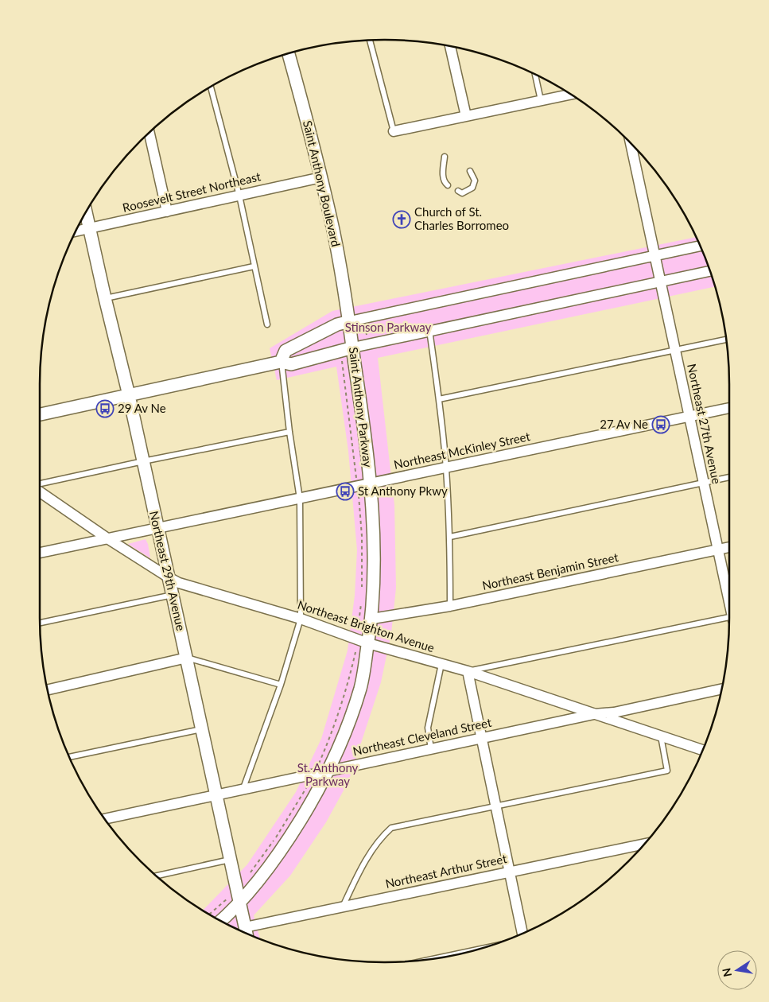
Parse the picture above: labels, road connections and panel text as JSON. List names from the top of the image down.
{
  "streets": {
    "street": [
      "Saint Anthony Boulevard",
      "Roosevelt Street Northeast",
      "Saint Anthony Parkway",
      "Northeast 27th Avenue",
      "Northeast McKinley Street",
      "Northeast 29th Avenue",
      "Northeast Benjamin Street",
      "Northeast Brighton Avenue",
      "Northeast Cleveland Street",
      "Northeast Arthur Street"
    ]
  },
  "crossings": [
    ["Saint Anthony Boulevard", "Roosevelt Street Northeast"],
    ["Saint Anthony Boulevard", "Saint Anthony Parkway"],
    ["Roosevelt Street Northeast", "Northeast 29th Avenue"],
    ["Saint Anthony Parkway", "Northeast McKinley Street"],
    ["Saint Anthony Parkway", "Northeast 29th Avenue"],
    ["Saint Anthony Parkway", "Northeast Benjamin Street"],
    ["Saint Anthony Parkway", "Northeast Brighton Avenue"],
    ["Saint Anthony Parkway", "Northeast Cleveland Street"],
    ["Northeast 27th Avenue", "Northeast McKinley Street"],
    ["Northeast 27th Avenue", "Northeast Benjamin Street"],
    ["Northeast McKinley Street", "Northeast 29th Avenue"],
    ["Northeast McKinley Street", "Northeast Brighton Avenue"],
    ["Northeast 29th Avenue", "Northeast Brighton Avenue"],
    ["Northeast 29th Avenue", "Northeast Cleveland Street"],
    ["Northeast 29th Avenue", "Northeast Arthur Street"],
    ["Northeast Brighton Avenue", "Northeast Cleveland Street"]
  ],
  "parks": ["Stinson Parkway", "St. Anthony Parkway"],
  "places": {
    "church": ["Church of St. Charles Borromeo"],
    "bus stop": ["29 Av Ne", "27 Av Ne", "St Anthony Pkwy"]
  },
  "north": "left"
}
